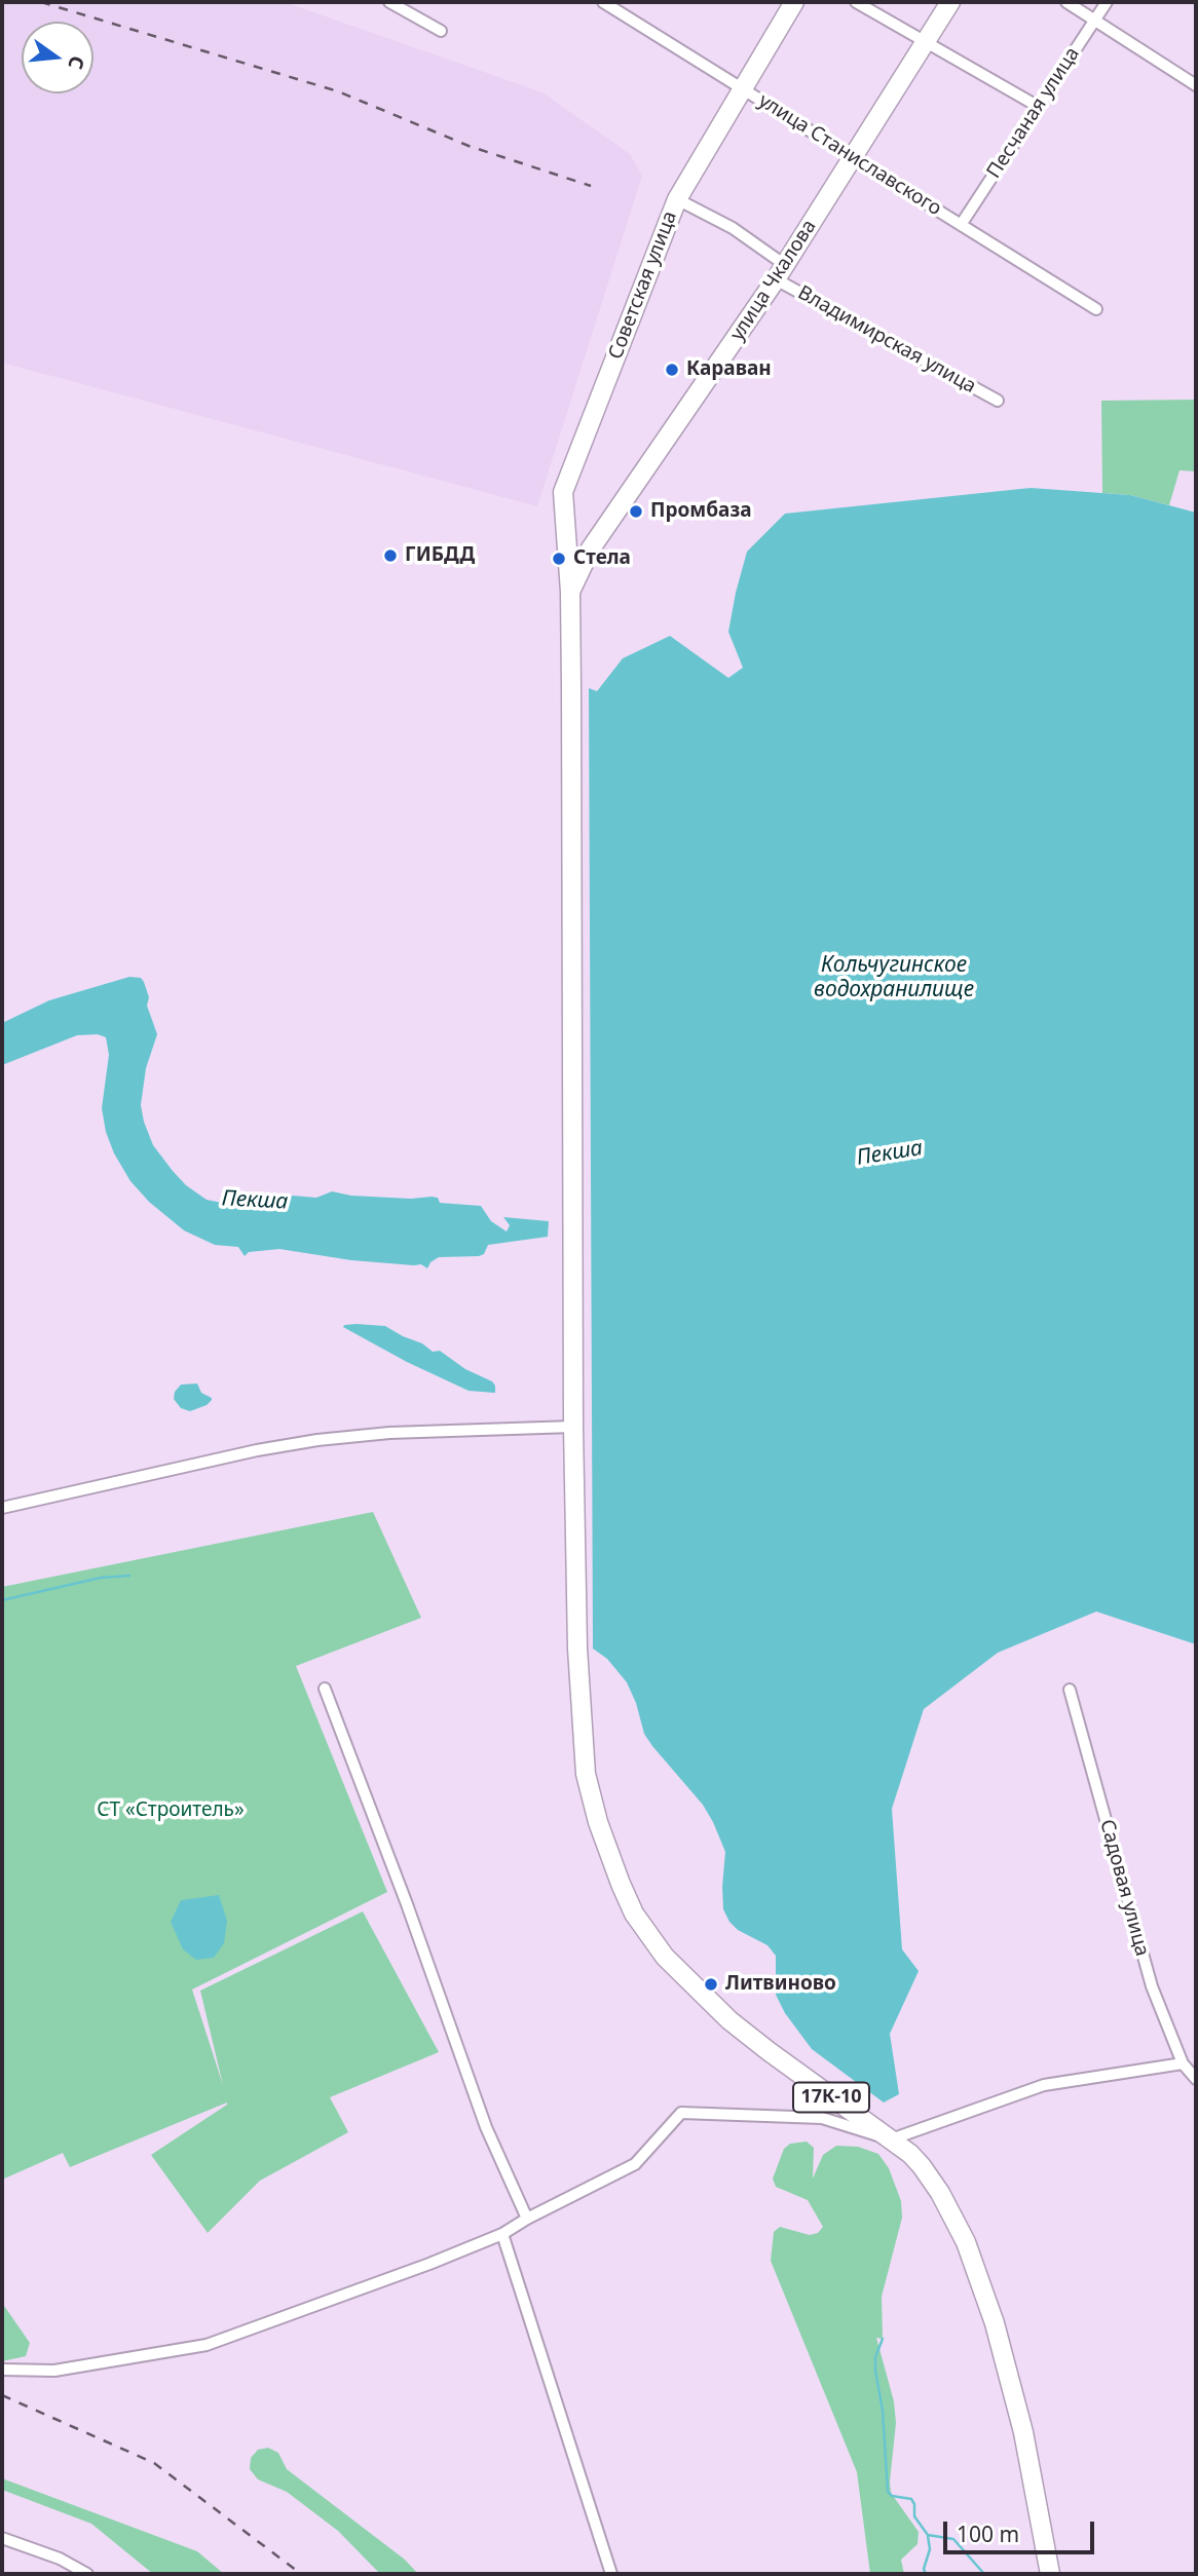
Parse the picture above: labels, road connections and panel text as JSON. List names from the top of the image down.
{
  "streets": {
    "main road": ["улица Чкалова", "Советская улица", "17К-10"],
    "street": [
      "Песчаная улица",
      "улица Станиславского",
      "Владимирская улица",
      "Садовая улица"
    ]
  },
  "crossings": [
    ["Песчаная улица", "улица Станиславского"],
    ["улица Станиславского", "улица Чкалова"],
    ["улица Станиславского", "Советская улица"],
    ["улица Чкалова", "Советская улица"],
    ["улица Чкалова", "Владимирская улица"],
    ["Советская улица", "Владимирская улица"],
    ["Советская улица", "17К-10"]
  ],
  "water": ["Кольчугинское водохранилище", "Пекша"],
  "parks": ["СТ «Строитель»"],
  "places": [
    "Караван",
    "Промбаза",
    "ГИБДД",
    "Стела",
    "Литвиново"
  ],
  "scale_bar": "100 m",
  "north": "right"
}
